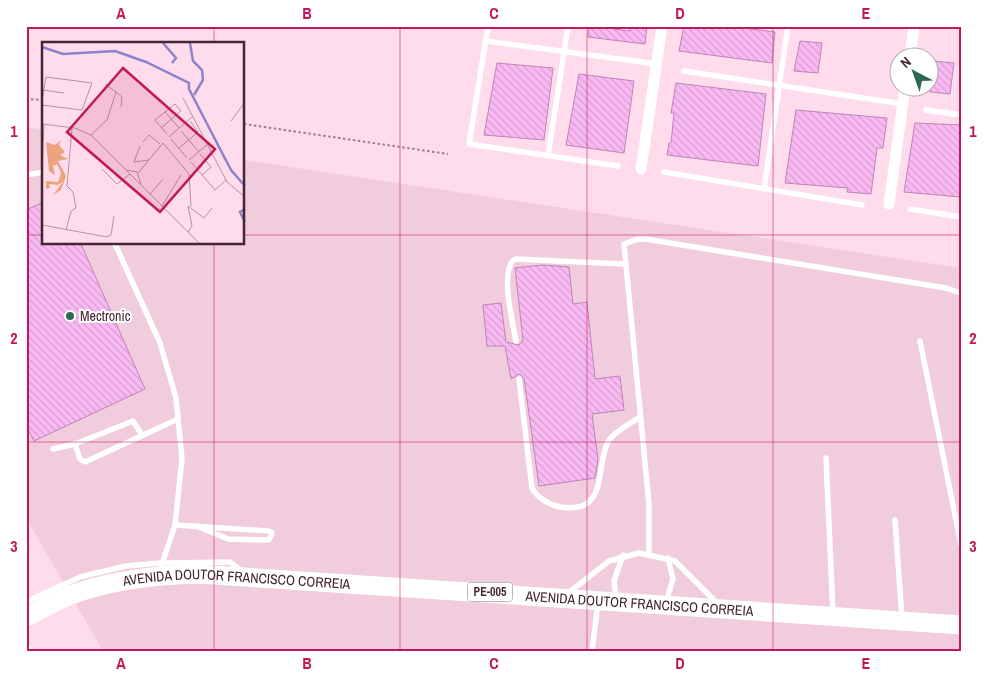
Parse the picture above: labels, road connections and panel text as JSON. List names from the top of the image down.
{
  "streets": {
    "main road": ["AVENIDA DOUTOR FRANCISCO CORREIA", "PE-005"]
  },
  "places": ["Mectronic"],
  "north": "top left",
  "grid": {
    "columns": [
      "A",
      "B",
      "C",
      "D",
      "E"
    ],
    "rows": ["1", "2", "3"]
  }
}
